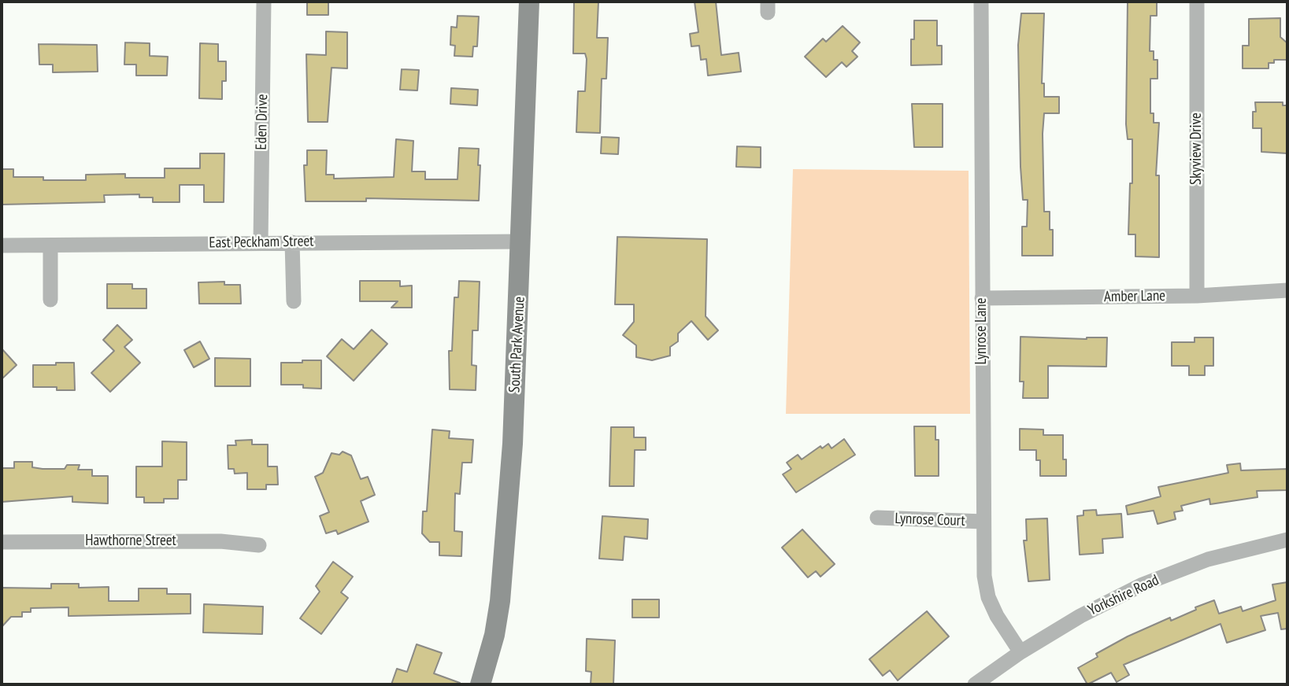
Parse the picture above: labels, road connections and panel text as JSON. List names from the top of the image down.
{
  "streets": {
    "main road": ["South Park Avenue"],
    "street": [
      "Eden Drive",
      "Skyview Drive",
      "East Peckham Street",
      "Amber Lane",
      "Lynrose Lane",
      "Lynrose Court",
      "Hawthorne Street",
      "Yorkshire Road"
    ]
  },
  "crossings": [
    ["Eden Drive", "East Peckham Street"],
    ["Skyview Drive", "Amber Lane"],
    ["East Peckham Street", "South Park Avenue"],
    ["Amber Lane", "Lynrose Lane"],
    ["Lynrose Lane", "Lynrose Court"],
    ["Lynrose Lane", "Yorkshire Road"]
  ]
}
